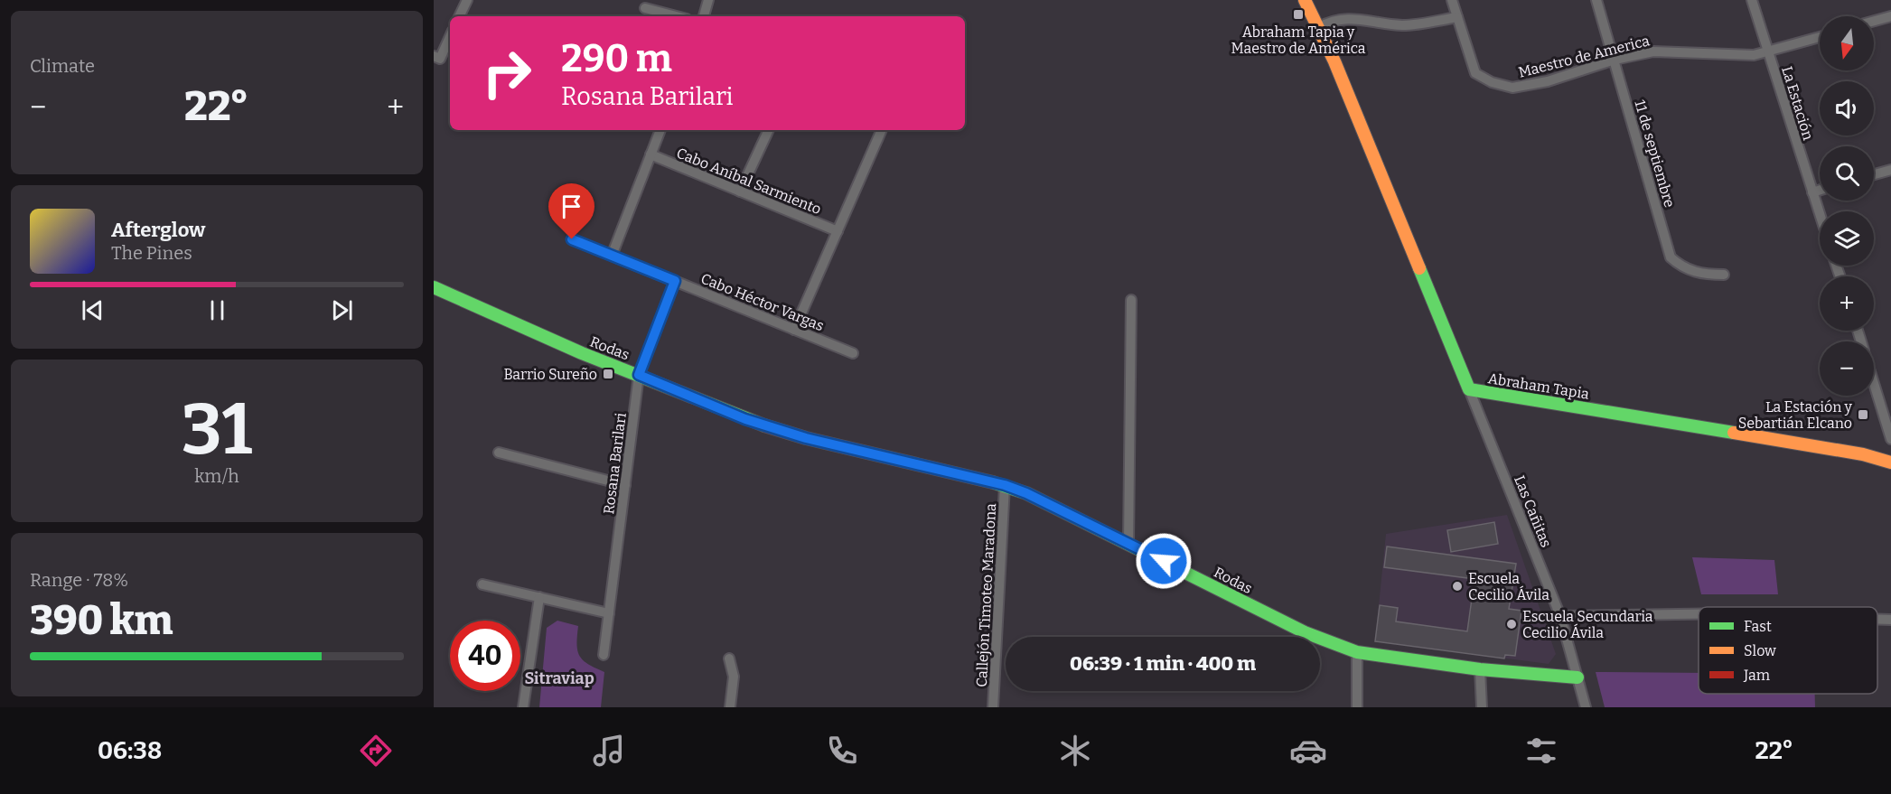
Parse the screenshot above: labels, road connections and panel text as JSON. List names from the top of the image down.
{
  "streets": {
    "street": [
      "Maestro de America",
      "La Estación",
      "11 de septiembre",
      "Cabo Aníbal Sarmiento",
      "Cabo Héctor Vargas",
      "Rodas",
      "Abraham Tapia",
      "Rosana Barilari",
      "Las Cañitas",
      "Callejón Timoteo Maradona"
    ]
  },
  "crossings": [
    ["Maestro de America", "La Estación"],
    ["Maestro de America", "11 de septiembre"],
    ["Cabo Héctor Vargas", "Rosana Barilari"],
    ["Rodas", "Rosana Barilari"],
    ["Rodas", "Las Cañitas"],
    ["Rodas", "Callejón Timoteo Maradona"],
    ["Abraham Tapia", "Las Cañitas"]
  ],
  "districts": ["Sitraviap"],
  "places": {
    "transit": ["Abraham Tapia y Maestro de América", "Barrio Sureño", "La Estación y Sebartián Elcano"],
    "other": ["Escuela Cecilio Ávila", "Escuela Secundaria Cecilio Ávila"]
  },
  "legend": ["Fast", "Slow", "Jam"],
  "north": "bottom",
  "page": {
    "tile": [
      "Climate",
      ["31", "km/h"],
      ["Range · 78%", "390 km"]
    ],
    "map_buttons": ["+", "−"],
    "turn": ["290 m", "Rosana Barilari"],
    "heat": ["−", "22°", "+"],
    "song": ["Afterglow", "The Pines"],
    "limit": "40",
    "trip": "06:39 · 1 min · 400 m",
    "tabs": ["06:38", "22°"]
  }
}
